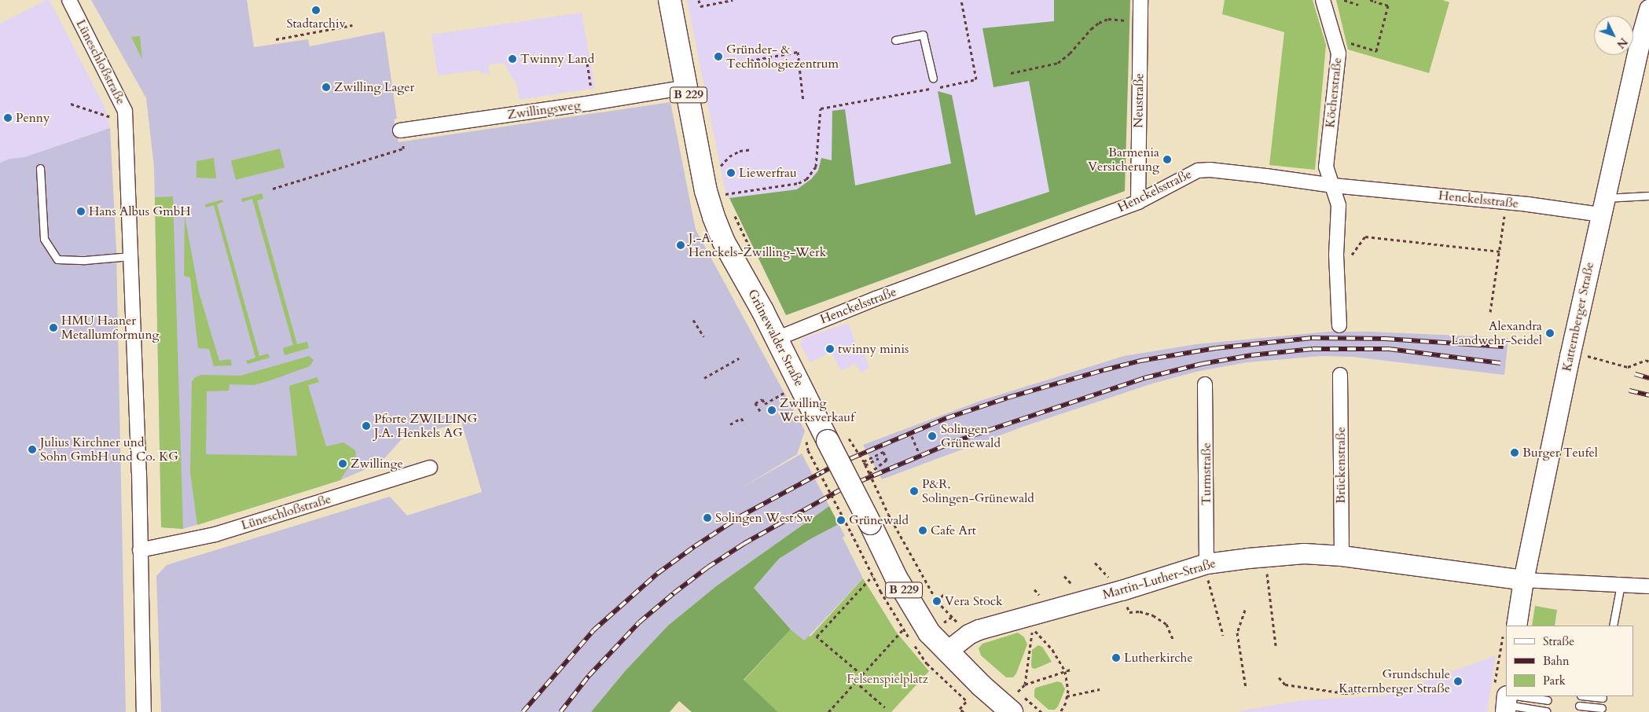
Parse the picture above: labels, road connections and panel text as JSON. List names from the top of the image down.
{
  "streets": {
    "main road": ["B 229", "Grünewalder Straße"],
    "street": [
      "Lüneschloßstraße",
      "Köcherstraße",
      "Neustraße",
      "Zwillingsweg",
      "Henckelsstraße",
      "Katternberger Straße",
      "Brückenstraße",
      "Turmstraße",
      "Martin-Luther-Straße"
    ]
  },
  "crossings": [
    ["Köcherstraße", "Henckelsstraße"],
    ["B 229", "Grünewalder Straße"],
    ["B 229", "Martin-Luther-Straße"],
    ["Neustraße", "Henckelsstraße"],
    ["Zwillingsweg", "Grünewalder Straße"],
    ["Henckelsstraße", "Katternberger Straße"],
    ["Henckelsstraße", "Grünewalder Straße"],
    ["Katternberger Straße", "Martin-Luther-Straße"],
    ["Grünewalder Straße", "Martin-Luther-Straße"],
    ["Brückenstraße", "Martin-Luther-Straße"],
    ["Turmstraße", "Martin-Luther-Straße"]
  ],
  "parks": ["Felsenspielplatz"],
  "places": [
    "Stadtarchiv",
    "Gründer- & Technologiezentrum",
    "Twinny Land",
    "Zwilling Lager",
    "Penny",
    "Barmenia Versicherung",
    "Liewerfrau",
    "Hans Albus GmbH",
    "J.-A. Henckels-Zwilling-Werk",
    "HMU Haaner Metallumformung",
    "Alexandra Landwehr-Seidel",
    "twinny minis",
    "Zwilling Werksverkauf",
    "Pforte ZWILLING J.A. Henkels AG",
    "Solingen Grünewald",
    "Julius Kirchner und Sohn GmbH und Co. KG",
    "Burger Teufel",
    "Zwillinge",
    "P&R, Solingen-Grünewald",
    "Solingen West Sw",
    "Grünewald",
    "Cafe Art",
    "Vera Stock",
    "Lutherkirche",
    "Grundschule Katternberger Straße"
  ],
  "legend": ["Straße", "Bahn", "Park"],
  "north": "bottom right"
}
